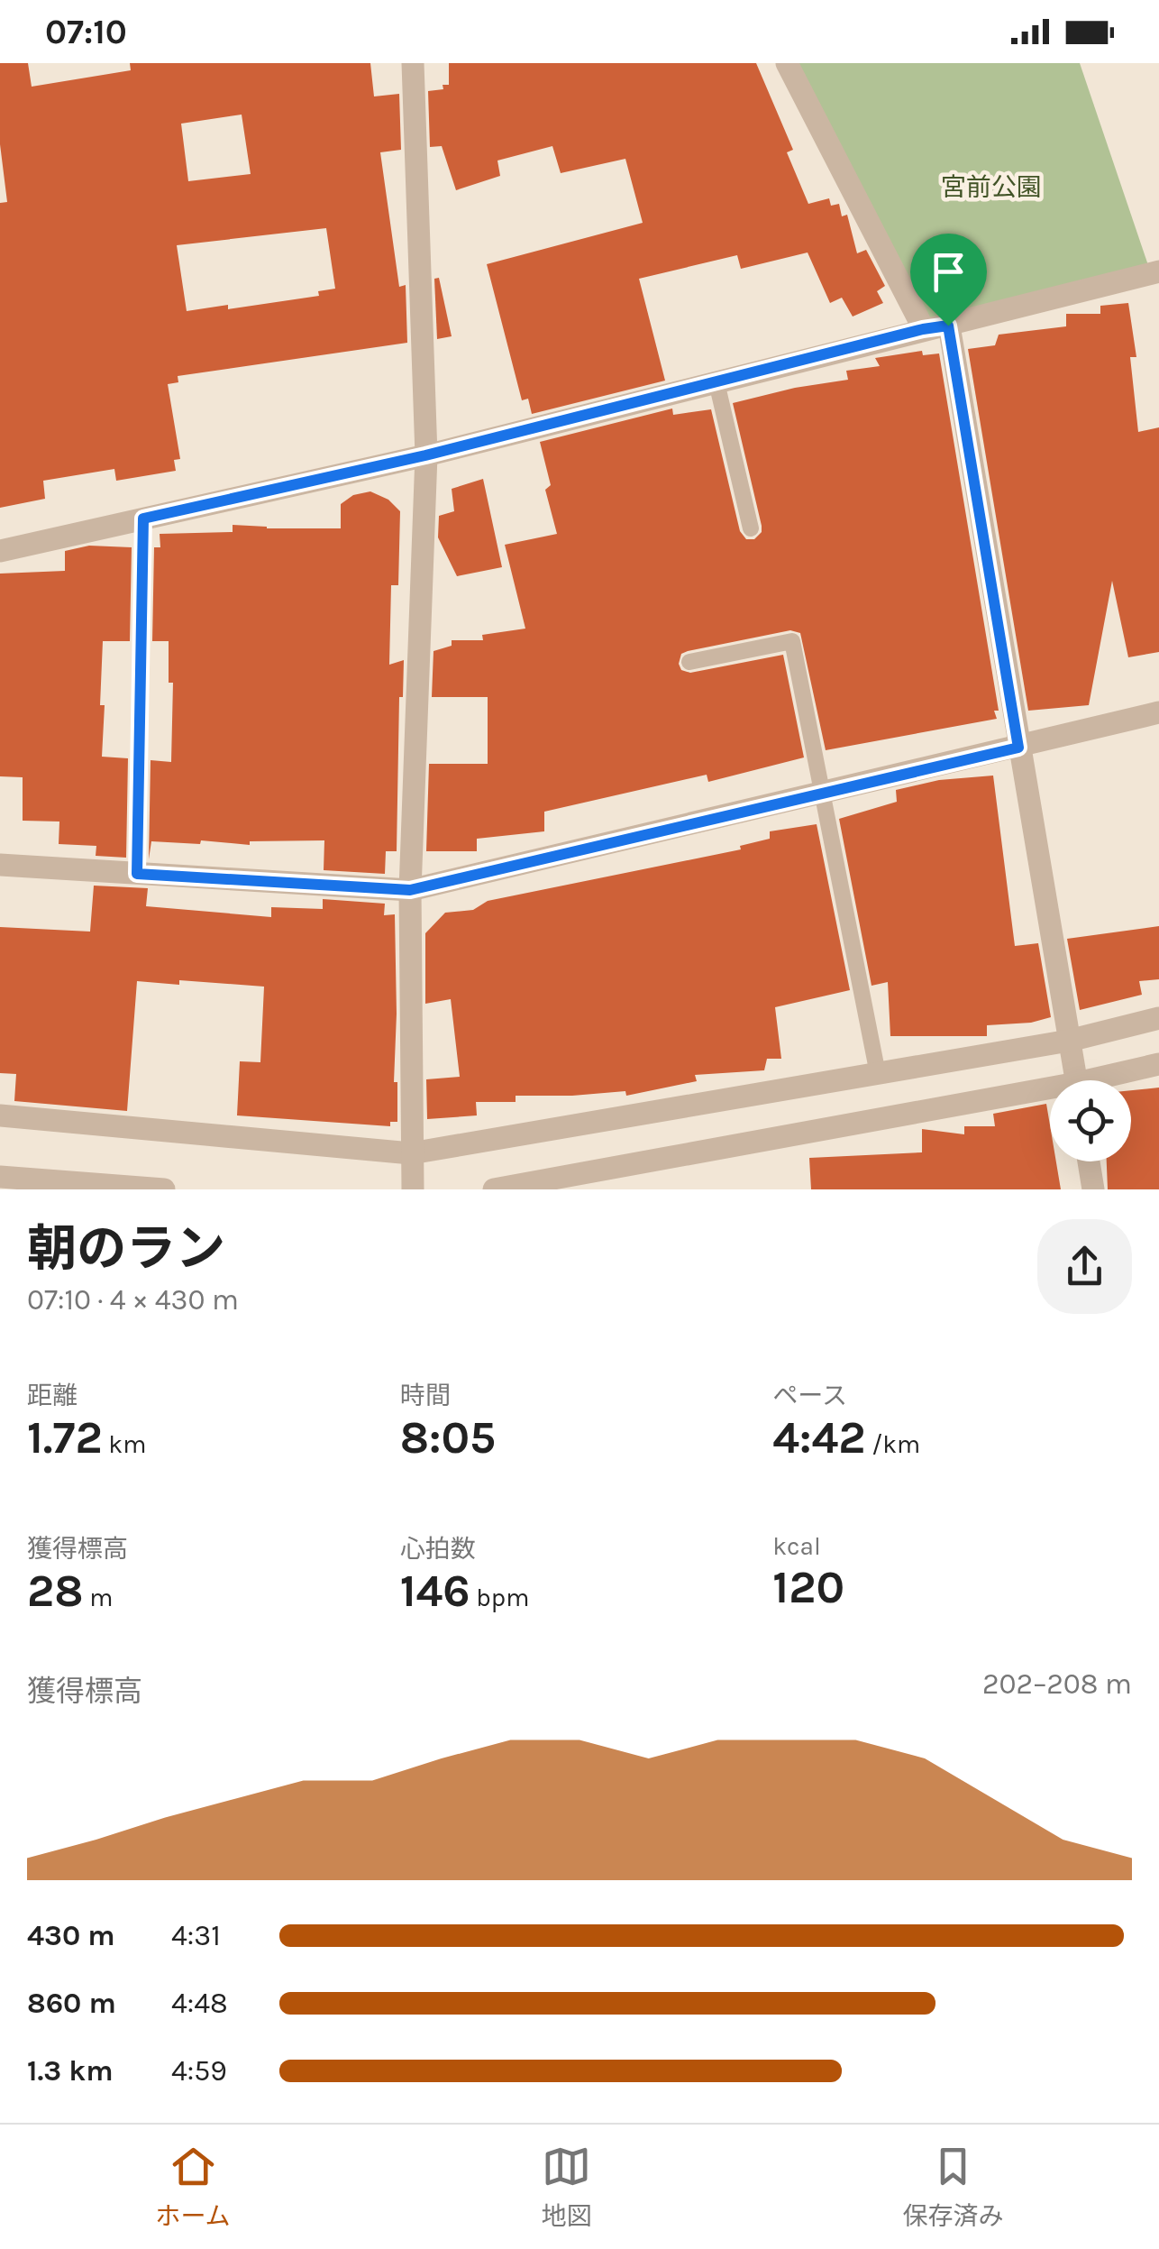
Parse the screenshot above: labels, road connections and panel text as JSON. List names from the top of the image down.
{
  "parks": ["宮前公園"],
  "page": {
    "status": "07:10",
    "heading": ["朝のラン", "07:10 · 4 × 430 m"],
    "stats": [
      ["距離", "1.72 km"],
      ["時間", "8:05"],
      ["ペース", "4:42 /km"],
      ["獲得標高", "28 m"],
      ["心拍数", "146 bpm"],
      ["kcal", "120"]
    ],
    "chart": ["獲得標高", "202–208 m"],
    "list": [
      {
        "name": "430 m",
        "note": "4:31"
      },
      {
        "name": "860 m",
        "note": "4:48"
      },
      {
        "name": "1.3 km",
        "note": "4:59"
      }
    ],
    "tabs": ["ホーム", "地図", "保存済み"]
  }
}
